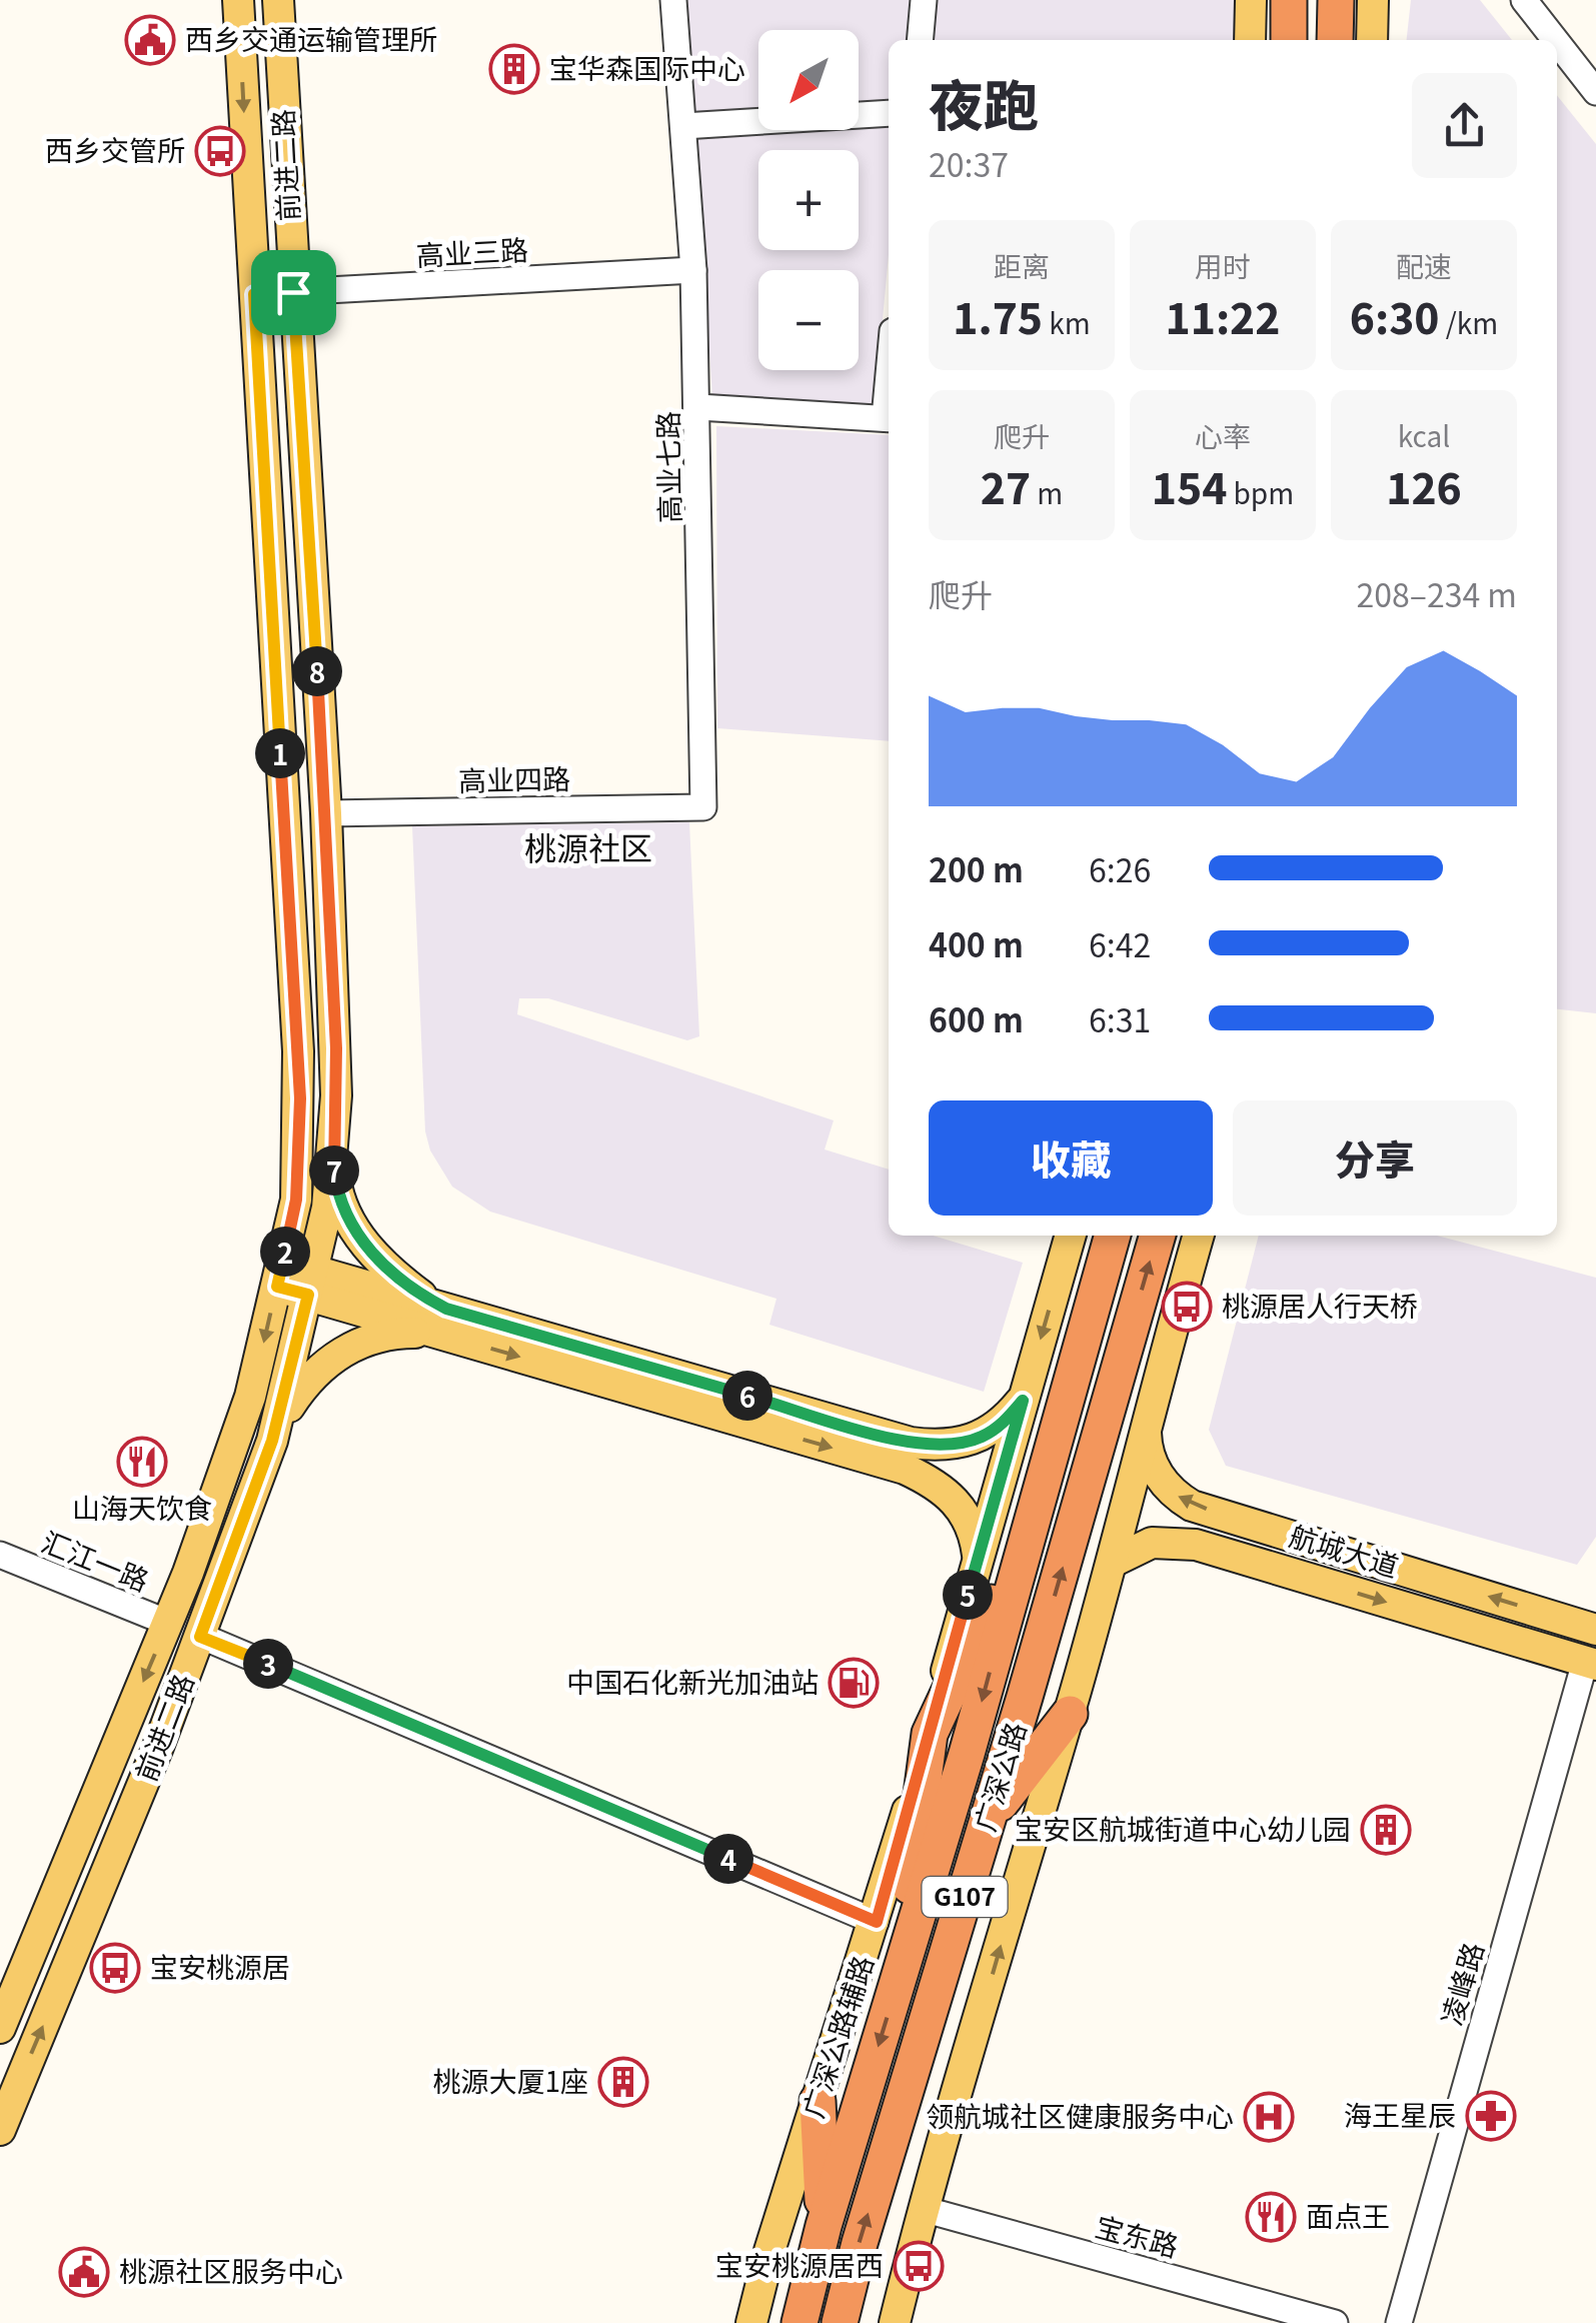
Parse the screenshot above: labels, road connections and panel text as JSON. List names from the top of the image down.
{
  "streets": {
    "highway": ["广深公路", "G107"],
    "main road": ["前进二路", "航城大道", "广深公路辅路"],
    "street": [
      "高业三路",
      "高业七路",
      "高业四路",
      "汇江一路",
      "凌峰路",
      "宝东路"
    ]
  },
  "crossings": [
    ["前进二路", "高业三路"],
    ["前进二路", "高业四路"],
    ["前进二路", "汇江一路"],
    ["高业三路", "高业七路"],
    ["高业七路", "高业四路"],
    ["航城大道", "凌峰路"]
  ],
  "districts": ["桃源社区"],
  "places": {
    "public building": ["西乡交通运输管理所", "桃源社区服务中心"],
    "building": ["宝华森国际中心", "宝安区航城街道中心幼儿园", "桃源大厦1座"],
    "bus stop": [
      "西乡交管所",
      "桃源居人行天桥",
      "宝安桃源居",
      "宝安桃源居西"
    ],
    "restaurant": ["山海天饮食", "面点王"],
    "fuel station": ["中国石化新光加油站"],
    "pharmacy": ["海王星辰"],
    "hospital": ["领航城社区健康服务中心"]
  },
  "north": "bottom left",
  "page": {
    "map_buttons": ["+", "−"],
    "heading": ["夜跑", "20:37"],
    "stats": [
      ["距离", "1.75 km"],
      ["用时", "11:22"],
      ["配速", "6:30 /km"],
      ["爬升", "27 m"],
      ["心率", "154 bpm"],
      ["kcal", "126"]
    ],
    "chart": ["爬升", "208–234 m"],
    "pins": [
      "8",
      "1",
      "7",
      "2",
      "6",
      "5",
      "3",
      "4"
    ],
    "list": [
      {
        "name": "200 m",
        "note": "6:26"
      },
      {
        "name": "400 m",
        "note": "6:42"
      },
      {
        "name": "600 m",
        "note": "6:31"
      }
    ],
    "buttons": ["收藏", "分享"]
  }
}
